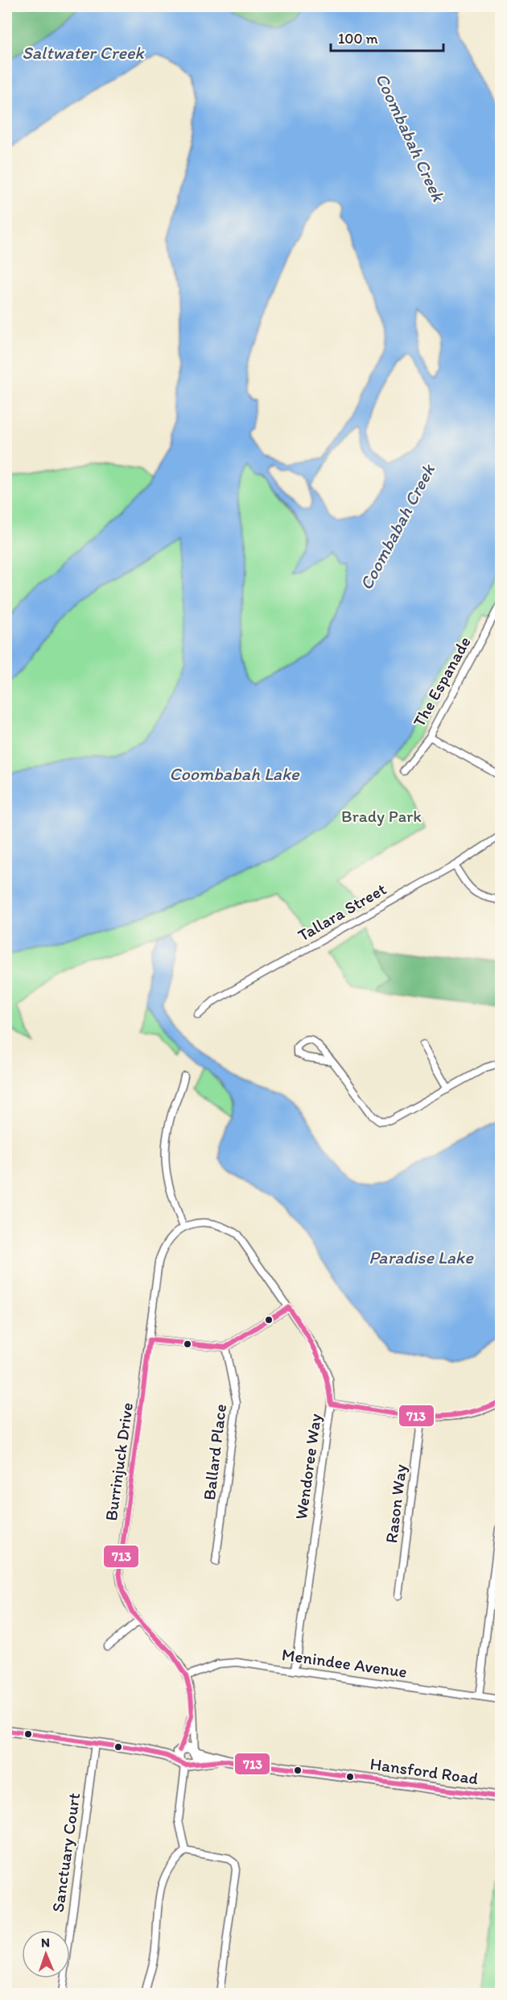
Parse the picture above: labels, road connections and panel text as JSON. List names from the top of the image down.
{
  "streets": {
    "street": [
      "The Espanade",
      "Tallara Street",
      "Ballard Place",
      "Burrinjuck Drive",
      "Wendoree Way",
      "Rason Way",
      "Menindee Avenue",
      "Hansford Road",
      "Sanctuary Court"
    ]
  },
  "crossings": [
    ["Ballard Place", "Burrinjuck Drive"],
    ["Ballard Place", "Wendoree Way"],
    ["Burrinjuck Drive", "Wendoree Way"],
    ["Burrinjuck Drive", "Menindee Avenue"],
    ["Burrinjuck Drive", "Hansford Road"],
    ["Wendoree Way", "Menindee Avenue"],
    ["Hansford Road", "Sanctuary Court"]
  ],
  "water": [
    "Saltwater Creek",
    "Coombabah Creek",
    "Coombabah Lake",
    "Paradise Lake"
  ],
  "parks": ["Brady Park"],
  "lines": ["transit line 713"],
  "scale_bar": "100 m",
  "north": "top"
}
